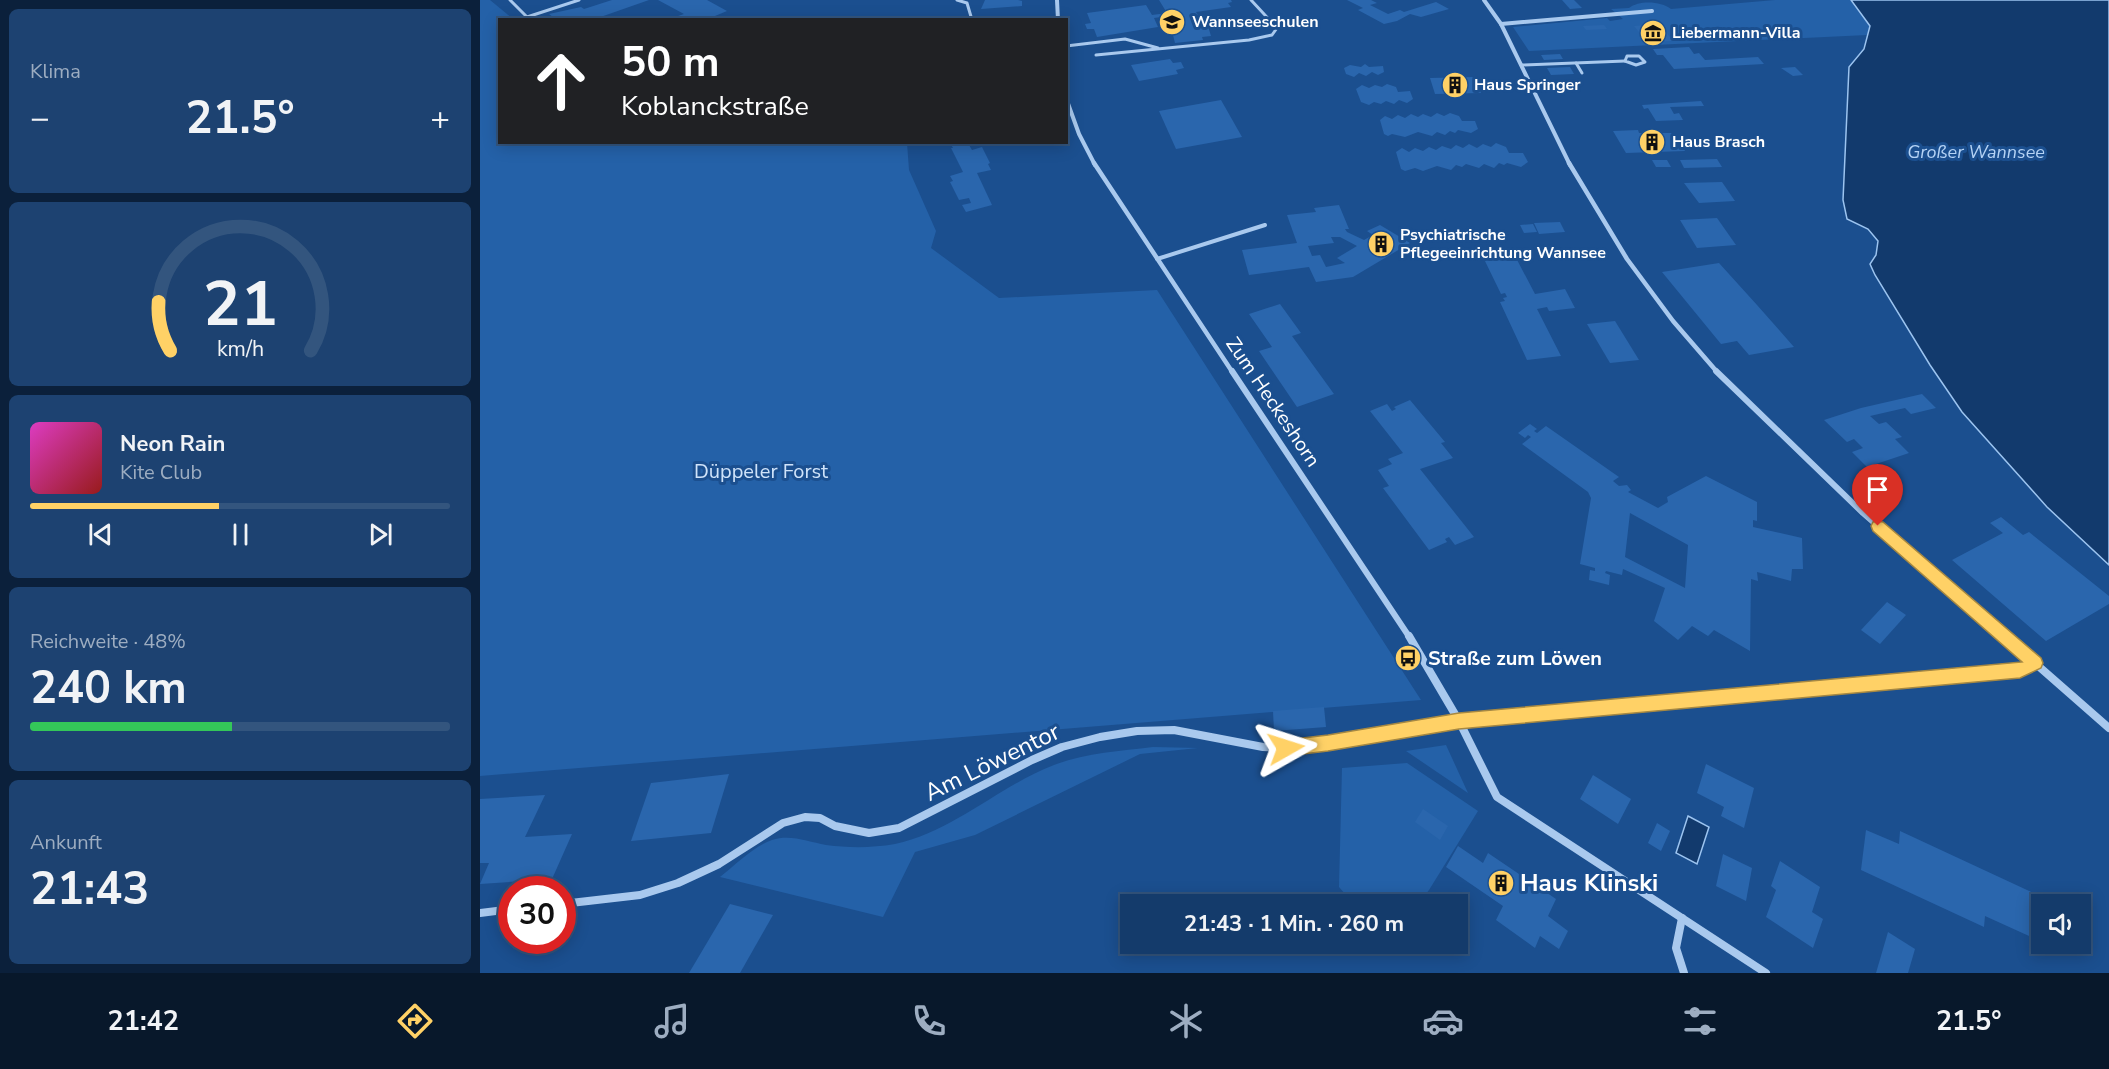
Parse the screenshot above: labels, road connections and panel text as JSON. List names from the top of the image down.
{
  "streets": {
    "street": ["Zum Heckeshorn", "Am Löwentor"]
  },
  "crossings": [
    ["Zum Heckeshorn", "Am Löwentor"]
  ],
  "water": ["Großer Wannsee"],
  "parks": ["Düppeler Forst"],
  "places": {
    "school or university": ["Wannseeschulen"],
    "museum": ["Liebermann-Villa"],
    "building": [
      "Haus Springer",
      "Haus Brasch",
      "Psychiatrische Pflegeeinrichtung Wannsee",
      "Haus Klinski"
    ],
    "bus stop": ["Straße zum Löwen"]
  },
  "page": {
    "tile": [
      "Klima",
      ["Reichweite · 48%", "240 km"],
      ["Ankunft", "21:43"]
    ],
    "turn": ["50 m", "Koblanckstraße"],
    "heat": ["−", "21.5°", "+"],
    "song": ["Neon Rain", "Kite Club"],
    "limit": "30",
    "trip": "21:43 · 1 Min. · 260 m",
    "tabs": ["21:42", "21.5°"],
    "gauge": ["21", "km/h"]
  }
}
